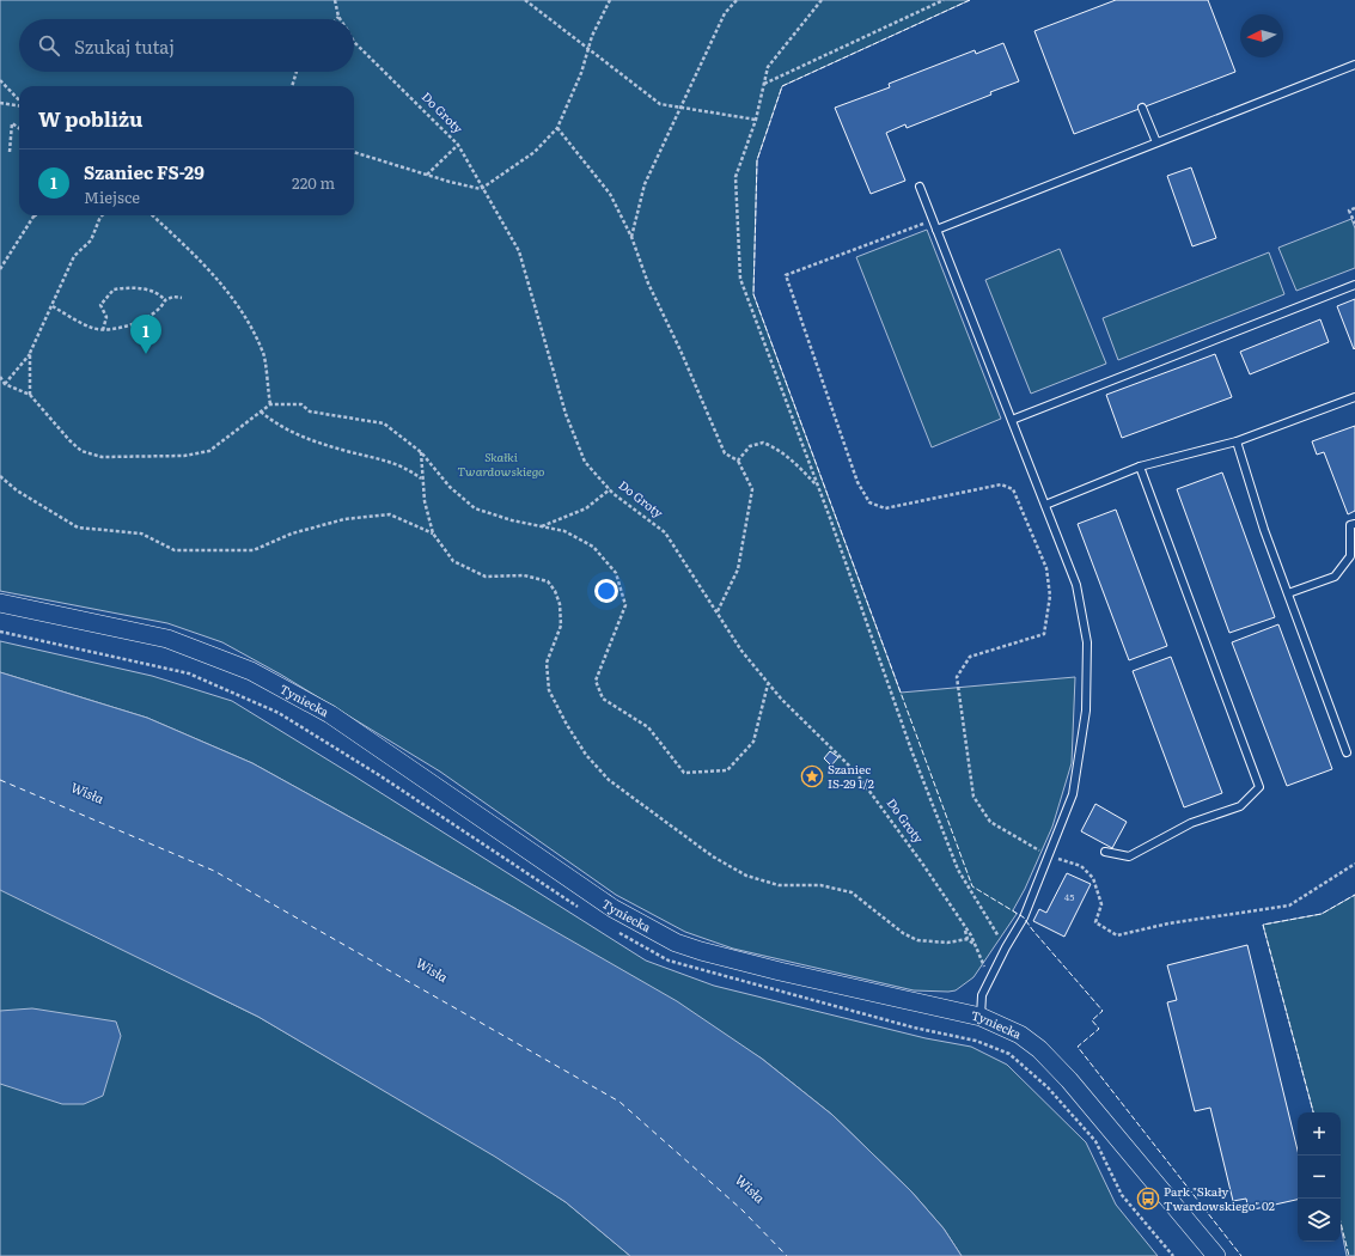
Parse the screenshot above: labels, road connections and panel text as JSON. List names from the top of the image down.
{
  "streets": {
    "street": ["Tyniecka"],
    "path": ["Do Groty"]
  },
  "water": ["Wisła"],
  "parks": ["Skałki Twardowskiego"],
  "places": {
    "place": ["Szaniec IS-29 1/2"],
    "bus stop": ["Park \"Skały Twardowskiego\" 02"]
  },
  "house_numbers": ["45"],
  "north": "left",
  "page": {
    "search": "Szukaj tutaj",
    "heading": "W pobliżu",
    "list": [
      {
        "mark": "1",
        "name": "Szaniec FS-29",
        "note": "Miejsce",
        "value": "220 m"
      }
    ],
    "pins": "1",
    "map_buttons": ["+", "−"]
  }
}
